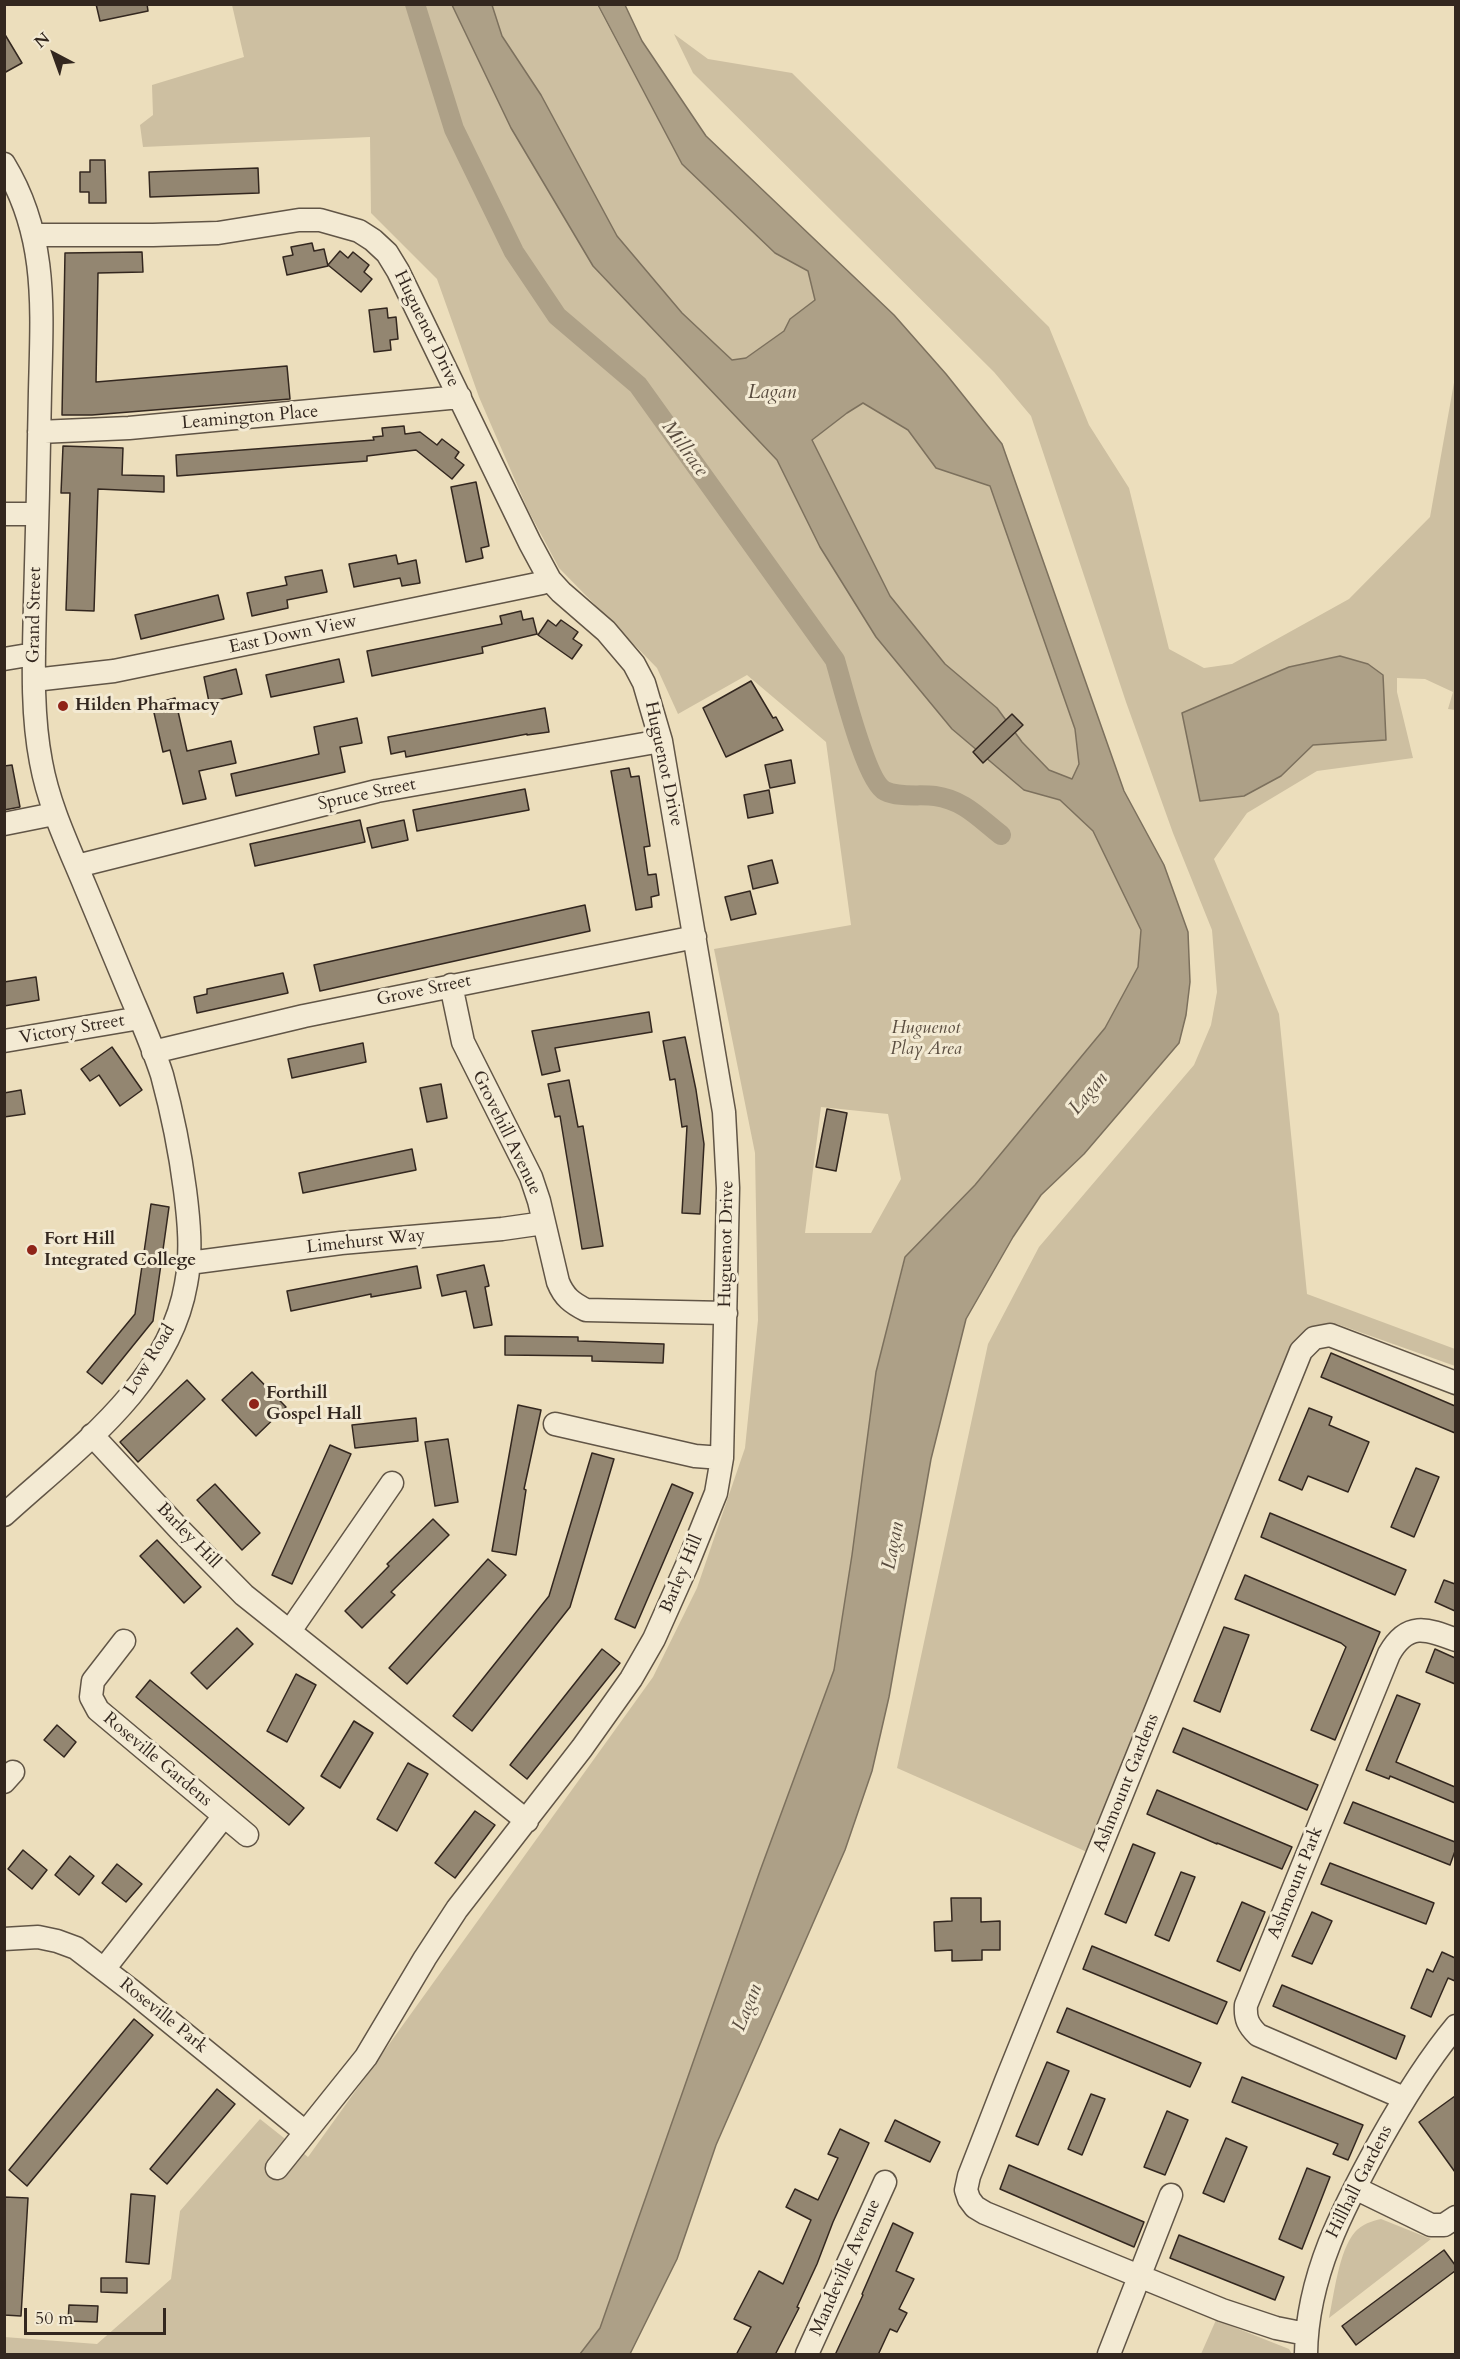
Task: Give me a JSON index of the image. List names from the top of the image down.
{
  "streets": {
    "street": [
      "Huguenot Drive",
      "Leamington Place",
      "Grand Street",
      "East Down View",
      "Spruce Street",
      "Grove Street",
      "Victory Street",
      "Grovehill Avenue",
      "Limehurst Way",
      "Low Road",
      "Barley Hill",
      "Roseville Gardens",
      "Ashmount Gardens",
      "Ashmount Park",
      "Roseville Park",
      "Hillhall Gardens",
      "Mandeville Avenue"
    ]
  },
  "crossings": [
    ["Huguenot Drive", "Leamington Place"],
    ["Huguenot Drive", "Grand Street"],
    ["Huguenot Drive", "East Down View"],
    ["Huguenot Drive", "Spruce Street"],
    ["Huguenot Drive", "Grove Street"],
    ["Huguenot Drive", "Grovehill Avenue"],
    ["Huguenot Drive", "Barley Hill"],
    ["Leamington Place", "Grand Street"],
    ["Grand Street", "East Down View"],
    ["Grand Street", "Spruce Street"],
    ["Grand Street", "Grove Street"],
    ["Grand Street", "Victory Street"],
    ["Grand Street", "Low Road"],
    ["Grove Street", "Grovehill Avenue"],
    ["Grove Street", "Low Road"],
    ["Grovehill Avenue", "Limehurst Way"],
    ["Limehurst Way", "Low Road"],
    ["Low Road", "Barley Hill"],
    ["Barley Hill", "Roseville Park"],
    ["Roseville Gardens", "Roseville Park"],
    ["Ashmount Gardens", "Hillhall Gardens"],
    ["Ashmount Park", "Hillhall Gardens"]
  ],
  "water": ["Lagan", "Millrace"],
  "parks": ["Huguenot Play Area"],
  "places": ["Hilden Pharmacy", "Fort Hill Integrated College", "Forthill Gospel Hall"],
  "scale_bar": "50 m",
  "north": "top left"
}
